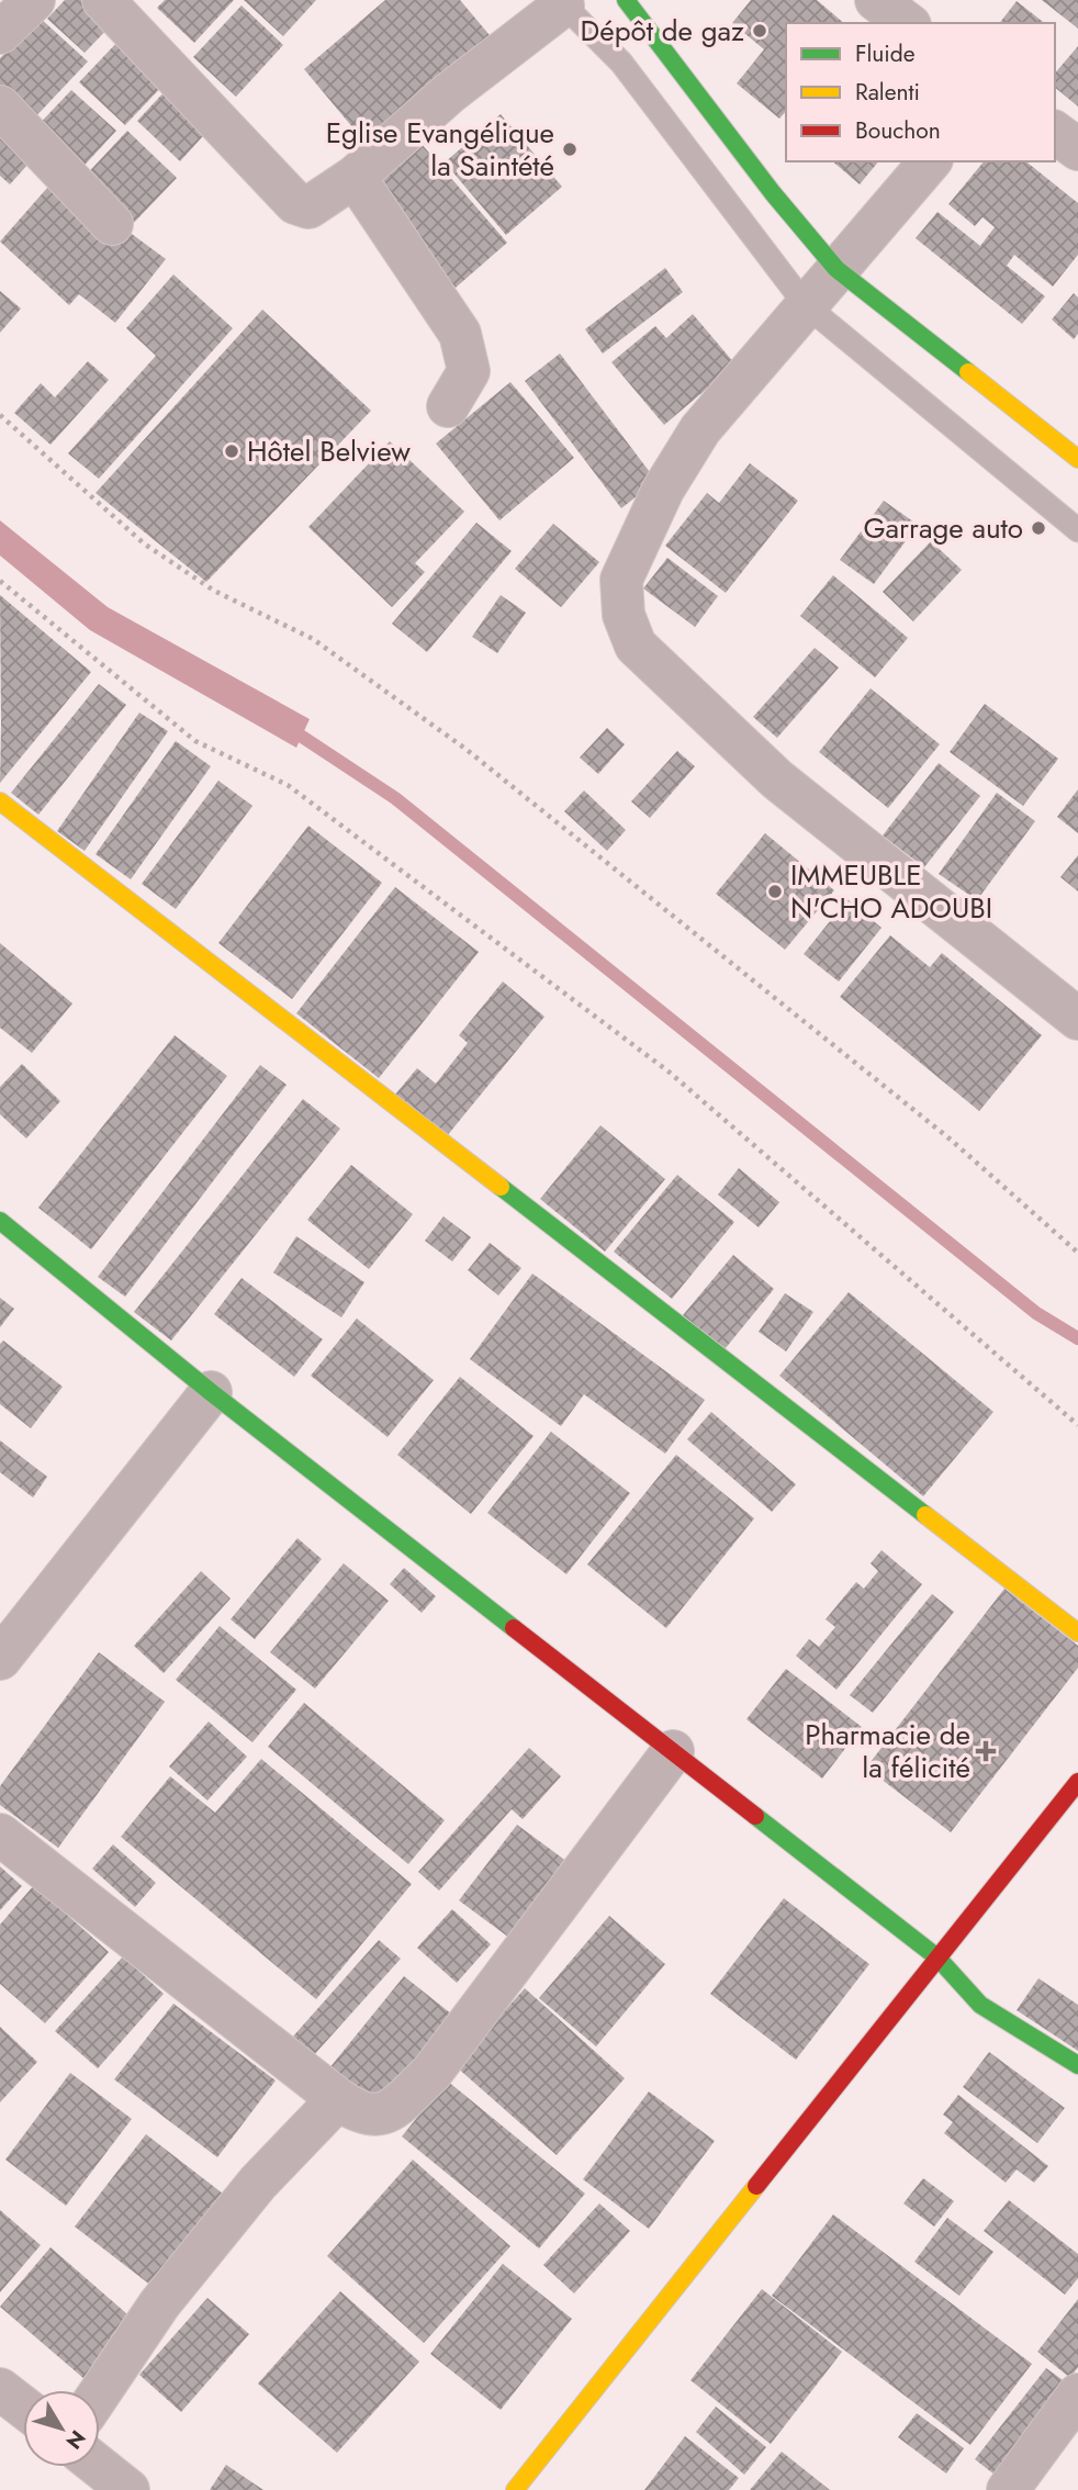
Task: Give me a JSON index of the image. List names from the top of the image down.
{
  "places": {
    "other": [
      "Dépôt de gaz",
      "Eglise Evangélique la Saintété",
      "Hôtel Belview",
      "Garrage auto",
      "IMMEUBLE N'CHO ADOUBI"
    ],
    "health": ["Pharmacie de la félicité"]
  },
  "legend": ["Fluide", "Ralenti", "Bouchon"],
  "north": "bottom right"
}
